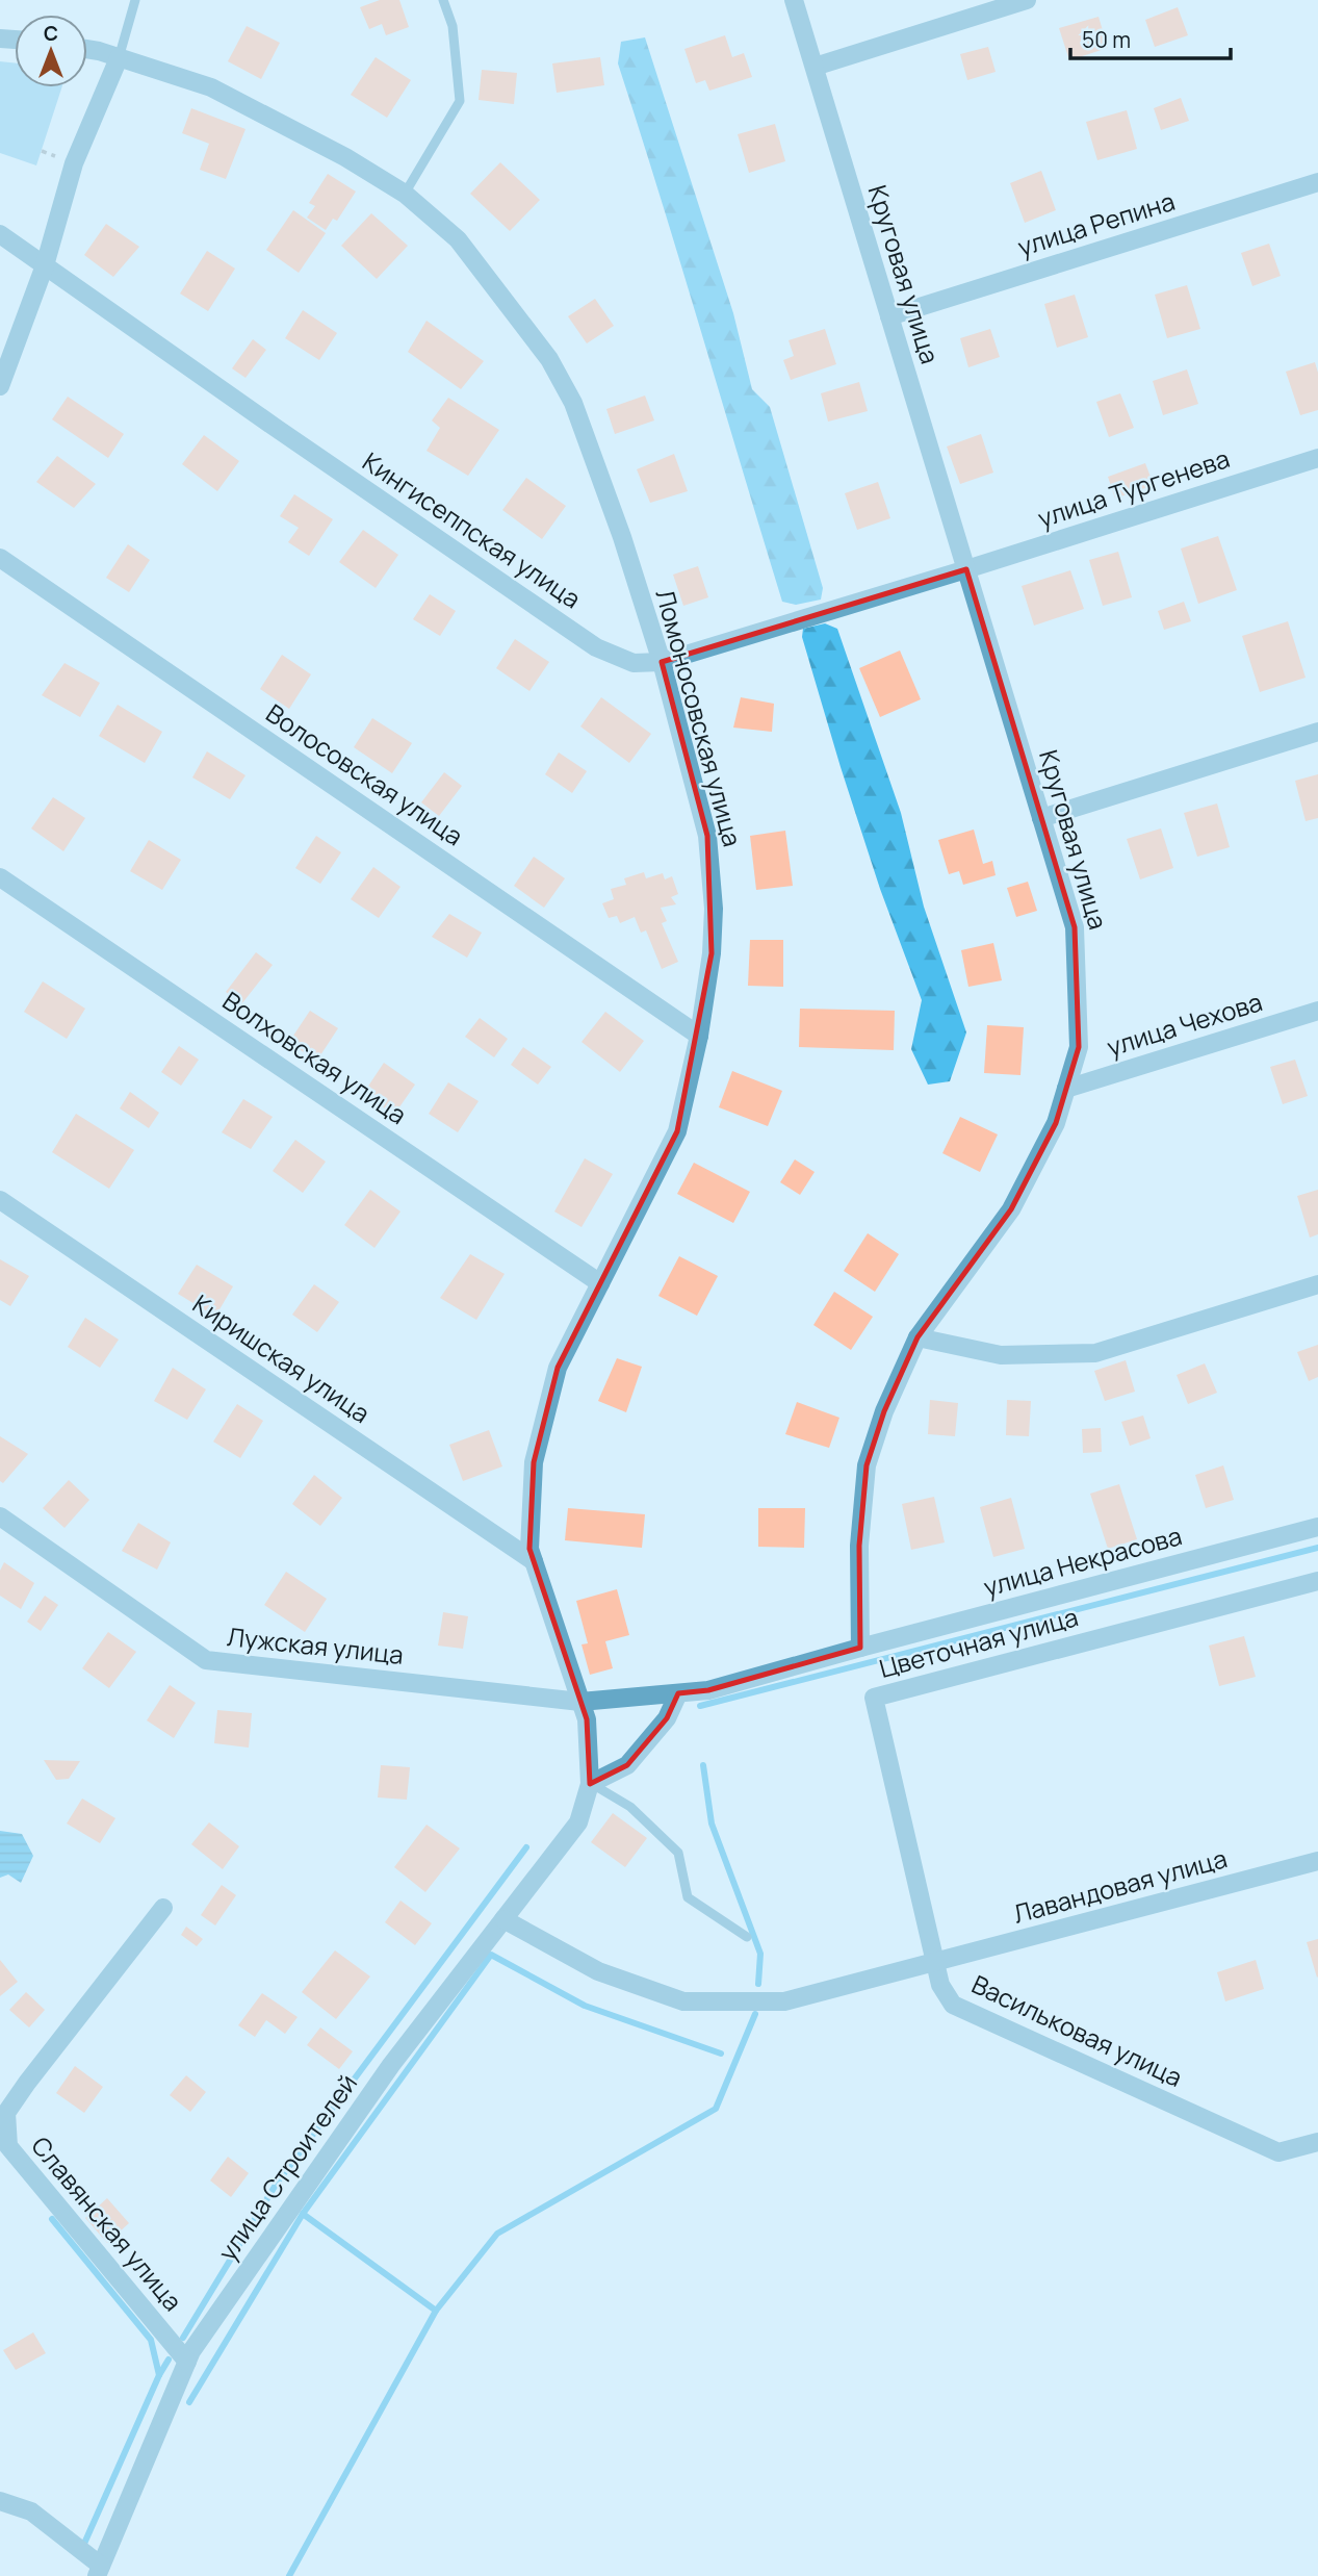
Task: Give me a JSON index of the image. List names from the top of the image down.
{
  "streets": {
    "street": [
      "улица Репина",
      "Круговая улица",
      "улица Тургенева",
      "Кингисеппская улица",
      "Ломоносовская улица",
      "Волосовская улица",
      "улица Чехова",
      "Волховская улица",
      "Киришская улица",
      "улица Некрасова",
      "Цветочная улица",
      "Лужская улица",
      "Лавандовая улица",
      "Васильковая улица",
      "улица Строителей",
      "Славянская улица"
    ]
  },
  "crossings": [
    ["улица Репина", "Круговая улица"],
    ["Круговая улица", "улица Тургенева"],
    ["Круговая улица", "Кингисеппская улица"],
    ["Круговая улица", "улица Чехова"],
    ["Круговая улица", "улица Некрасова"],
    ["улица Тургенева", "Кингисеппская улица"],
    ["Кингисеппская улица", "Ломоносовская улица"],
    ["Ломоносовская улица", "Волосовская улица"],
    ["Ломоносовская улица", "Волховская улица"],
    ["Ломоносовская улица", "Киришская улица"],
    ["Ломоносовская улица", "Лужская улица"],
    ["Ломоносовская улица", "улица Строителей"],
    ["Цветочная улица", "Лавандовая улица"],
    ["Цветочная улица", "Васильковая улица"],
    ["Лавандовая улица", "Васильковая улица"],
    ["улица Строителей", "Славянская улица"]
  ],
  "scale_bar": "50 m",
  "north": "top"
}
